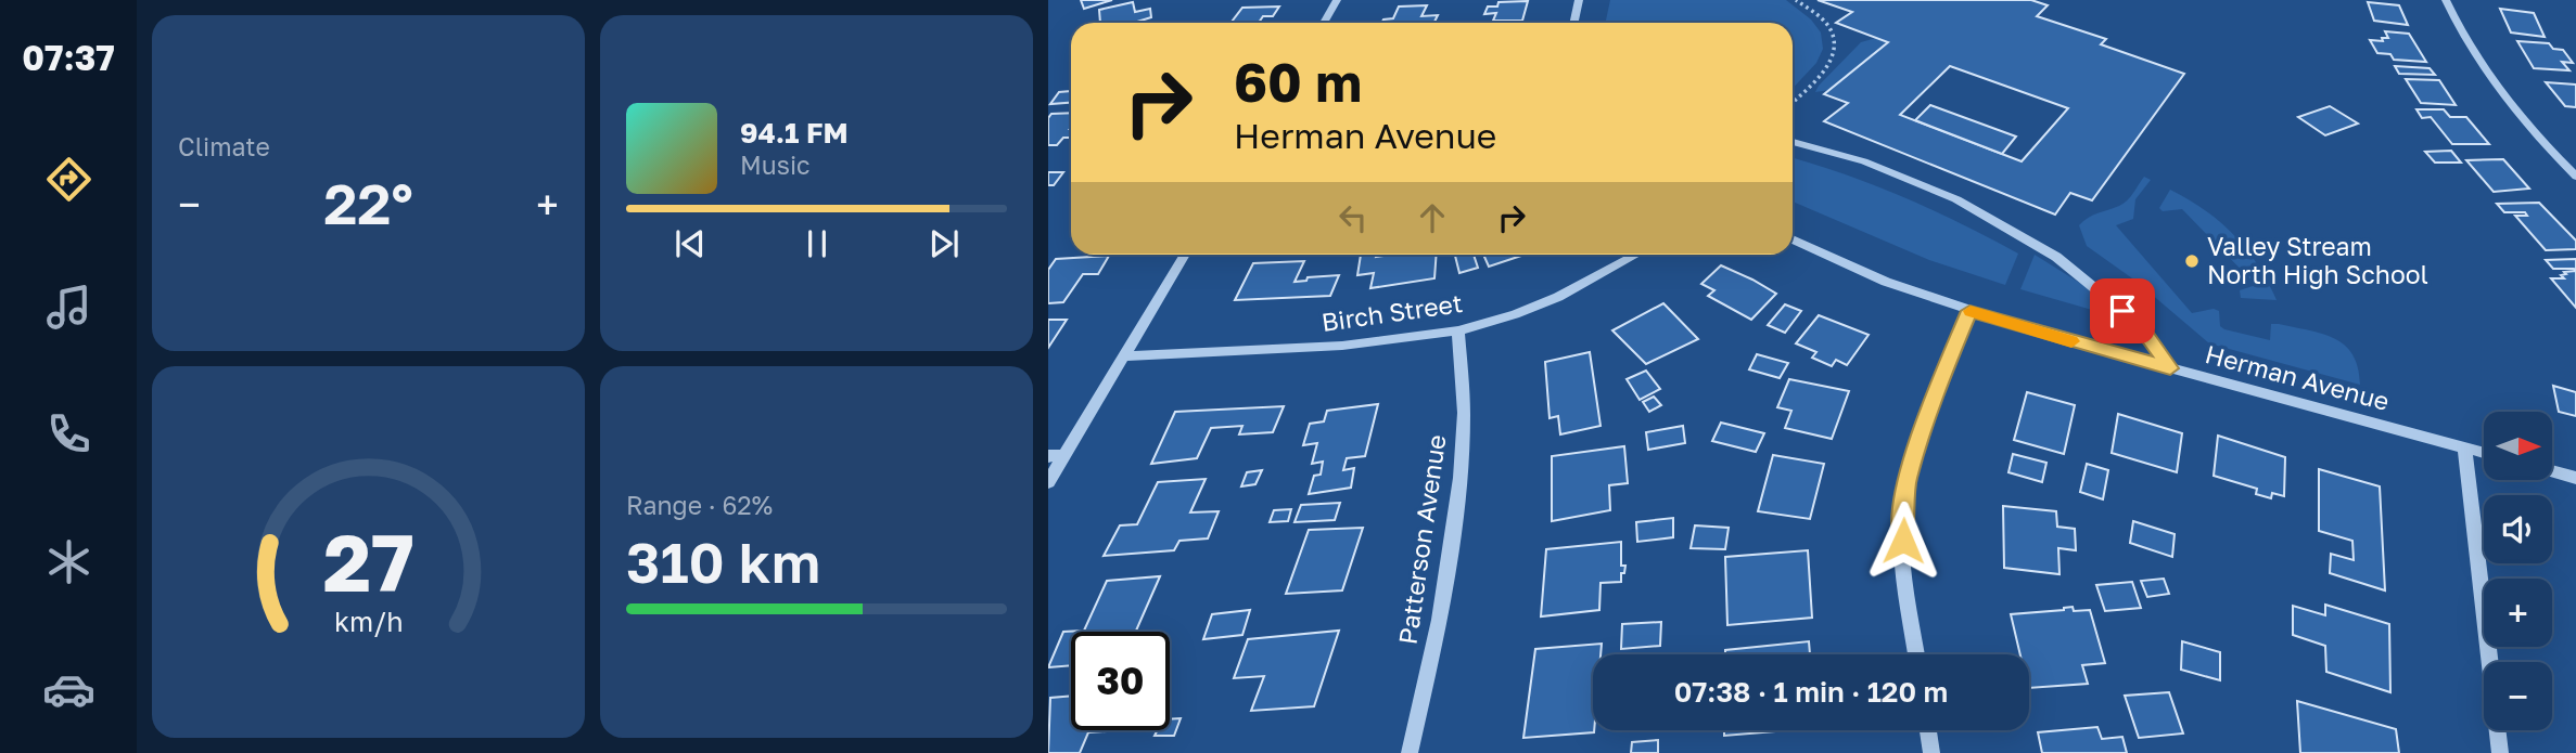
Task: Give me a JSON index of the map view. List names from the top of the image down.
{
  "streets": {
    "street": ["Birch Street", "Herman Avenue", "Patterson Avenue"]
  },
  "crossings": [
    ["Birch Street", "Patterson Avenue"]
  ],
  "places": ["Valley Stream North High School"],
  "north": "right",
  "page": {
    "tabs": "07:37",
    "tile": [
      "Climate",
      ["Range · 62%", "310 km"]
    ],
    "turn": ["60 m", "Herman Avenue"],
    "song": ["94.1 FM", "Music"],
    "heat": ["−", "22°", "+"],
    "map_buttons": ["+", "−"],
    "limit": "30",
    "trip": "07:38 · 1 min · 120 m",
    "gauge": ["27", "km/h"]
  }
}
